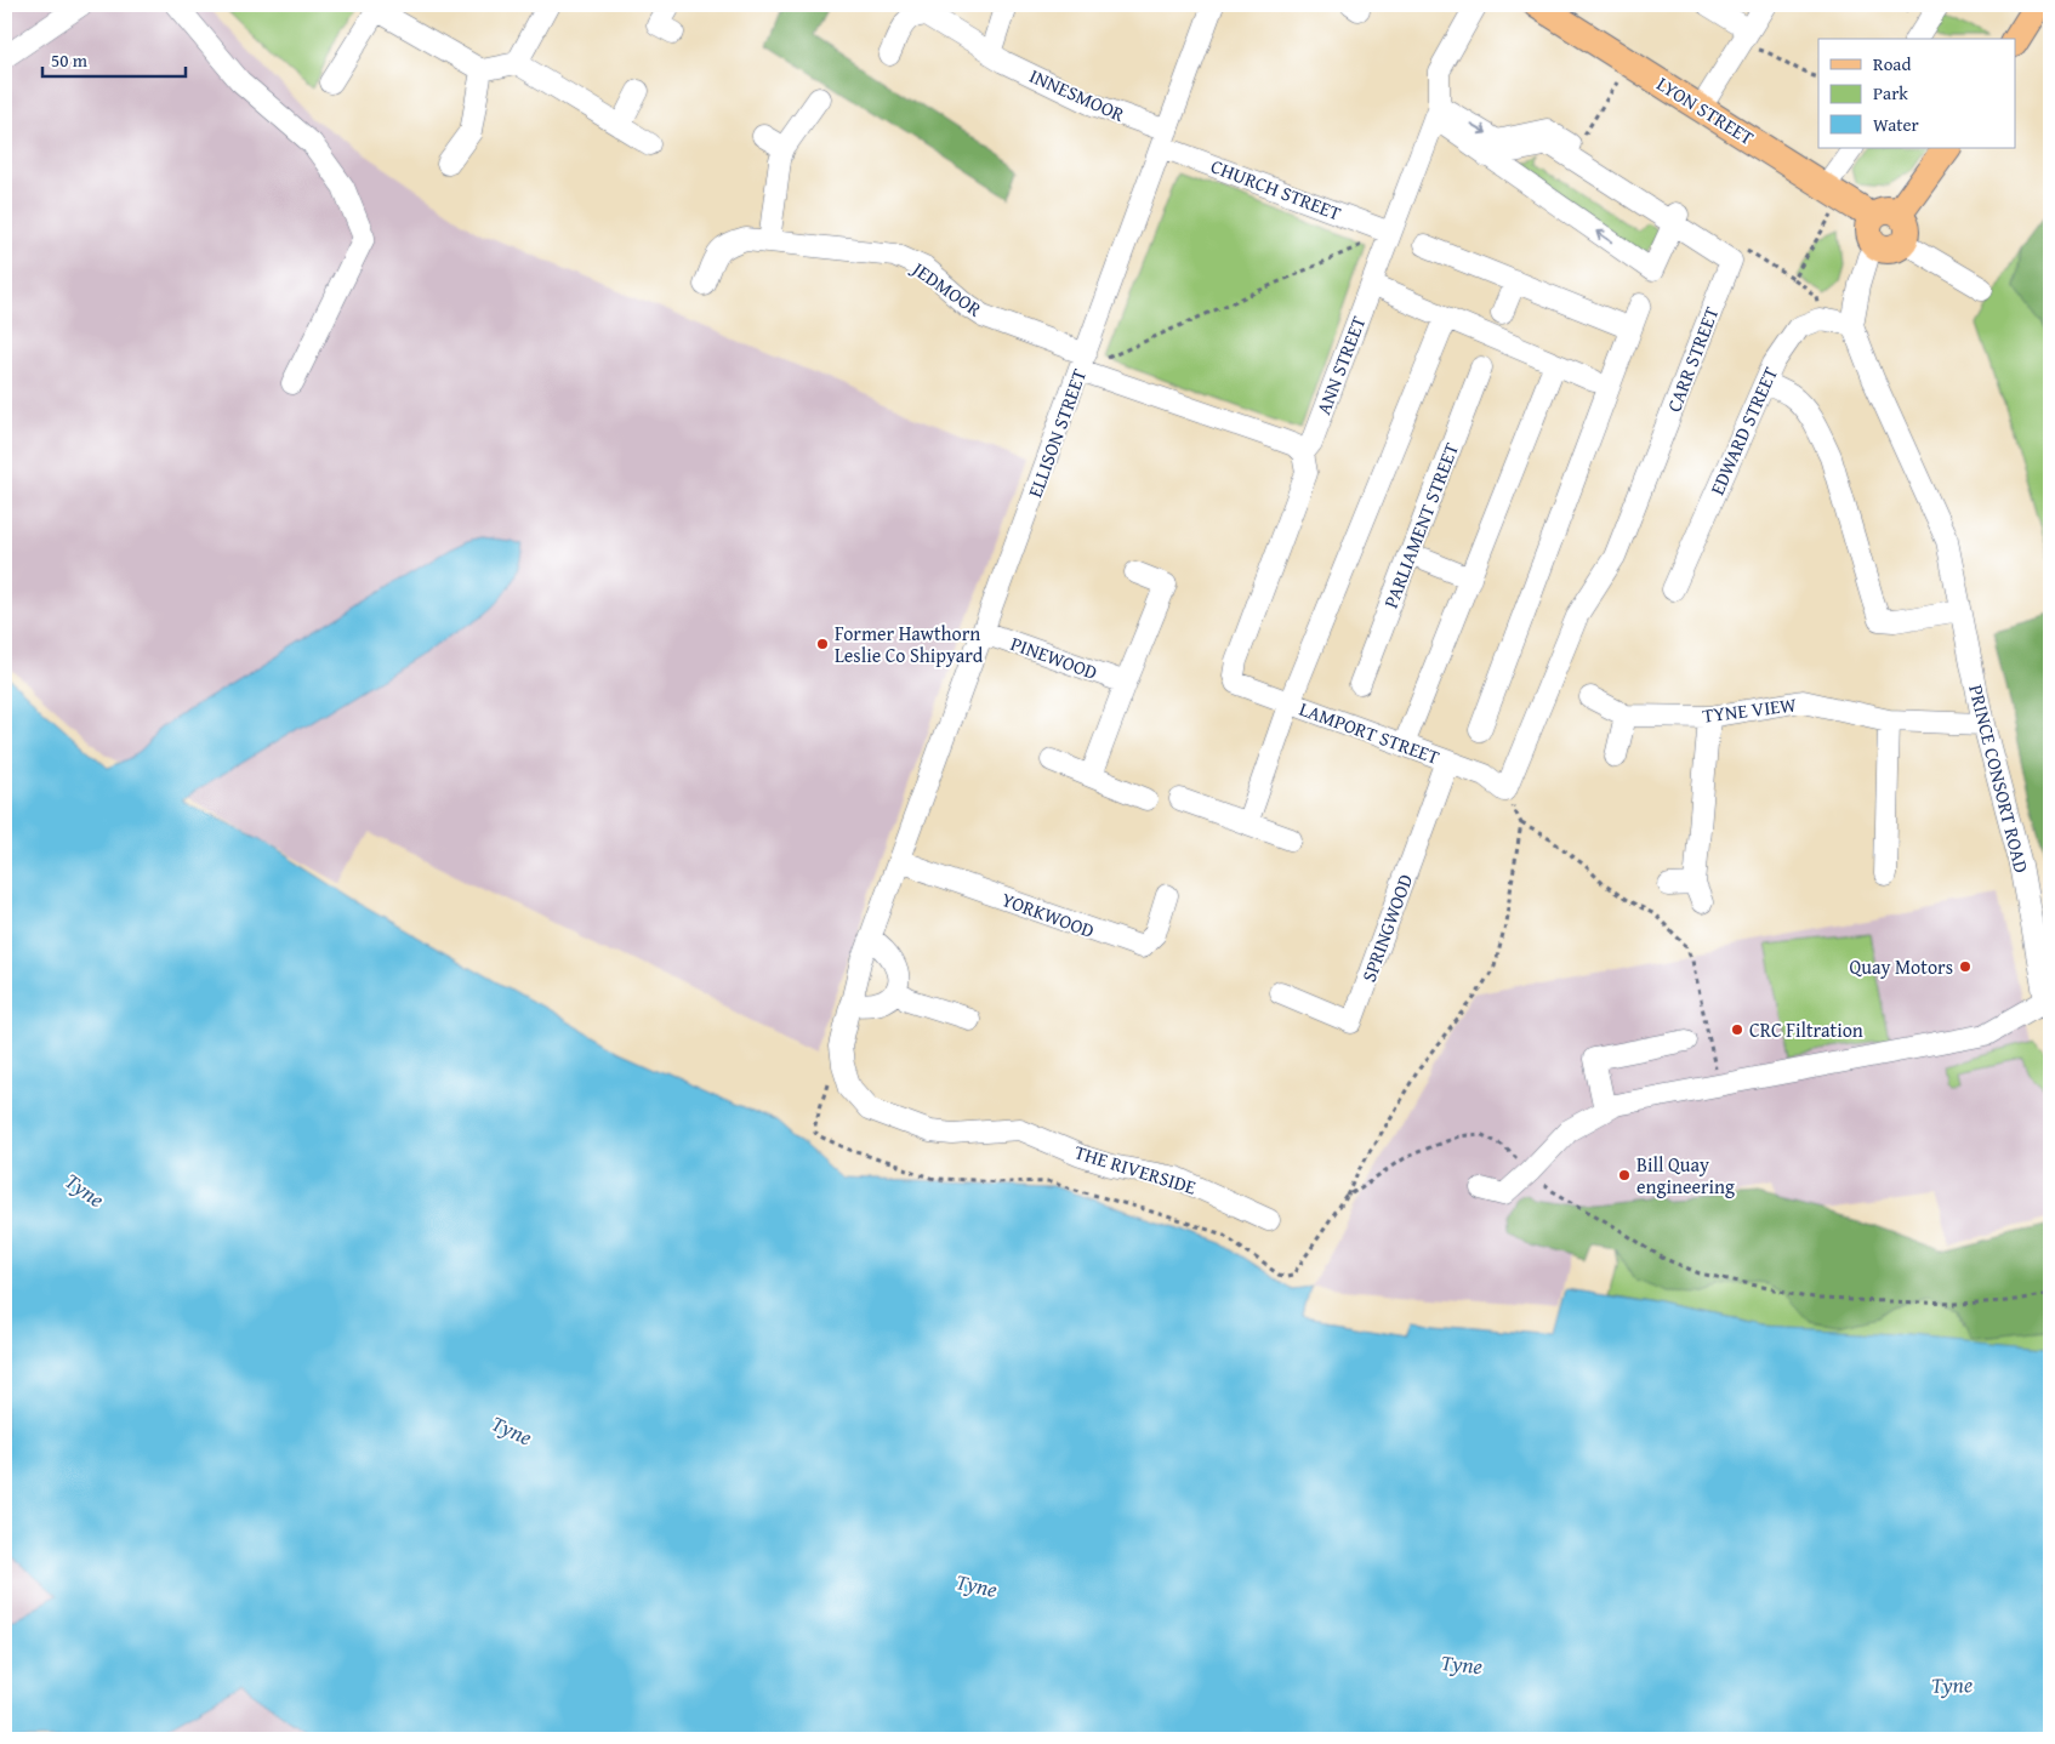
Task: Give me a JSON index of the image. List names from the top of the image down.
{
  "streets": {
    "main road": ["LYON STREET"],
    "street": [
      "INNESMOOR",
      "CHURCH STREET",
      "JEDMOOR",
      "CARR STREET",
      "ANN STREET",
      "EDWARD STREET",
      "ELLISON STREET",
      "PARLIAMENT STREET",
      "PINEWOOD",
      "TYNE VIEW",
      "LAMPORT STREET",
      "PRINCE CONSORT ROAD",
      "YORKWOOD",
      "SPRINGWOOD",
      "THE RIVERSIDE"
    ]
  },
  "crossings": [
    ["INNESMOOR", "CHURCH STREET"],
    ["INNESMOOR", "ELLISON STREET"],
    ["CHURCH STREET", "ANN STREET"],
    ["CHURCH STREET", "ELLISON STREET"],
    ["JEDMOOR", "ANN STREET"],
    ["JEDMOOR", "ELLISON STREET"],
    ["CARR STREET", "LAMPORT STREET"],
    ["ANN STREET", "LAMPORT STREET"],
    ["ELLISON STREET", "PINEWOOD"],
    ["ELLISON STREET", "YORKWOOD"],
    ["ELLISON STREET", "THE RIVERSIDE"],
    ["TYNE VIEW", "PRINCE CONSORT ROAD"],
    ["LAMPORT STREET", "SPRINGWOOD"],
    ["YORKWOOD", "THE RIVERSIDE"]
  ],
  "water": ["Tyne"],
  "places": [
    "Former Hawthorn Leslie Co Shipyard",
    "Quay Motors",
    "CRC Filtration",
    "Bill Quay engineering"
  ],
  "legend": ["Road", "Park", "Water"],
  "scale_bar": "50 m"
}
